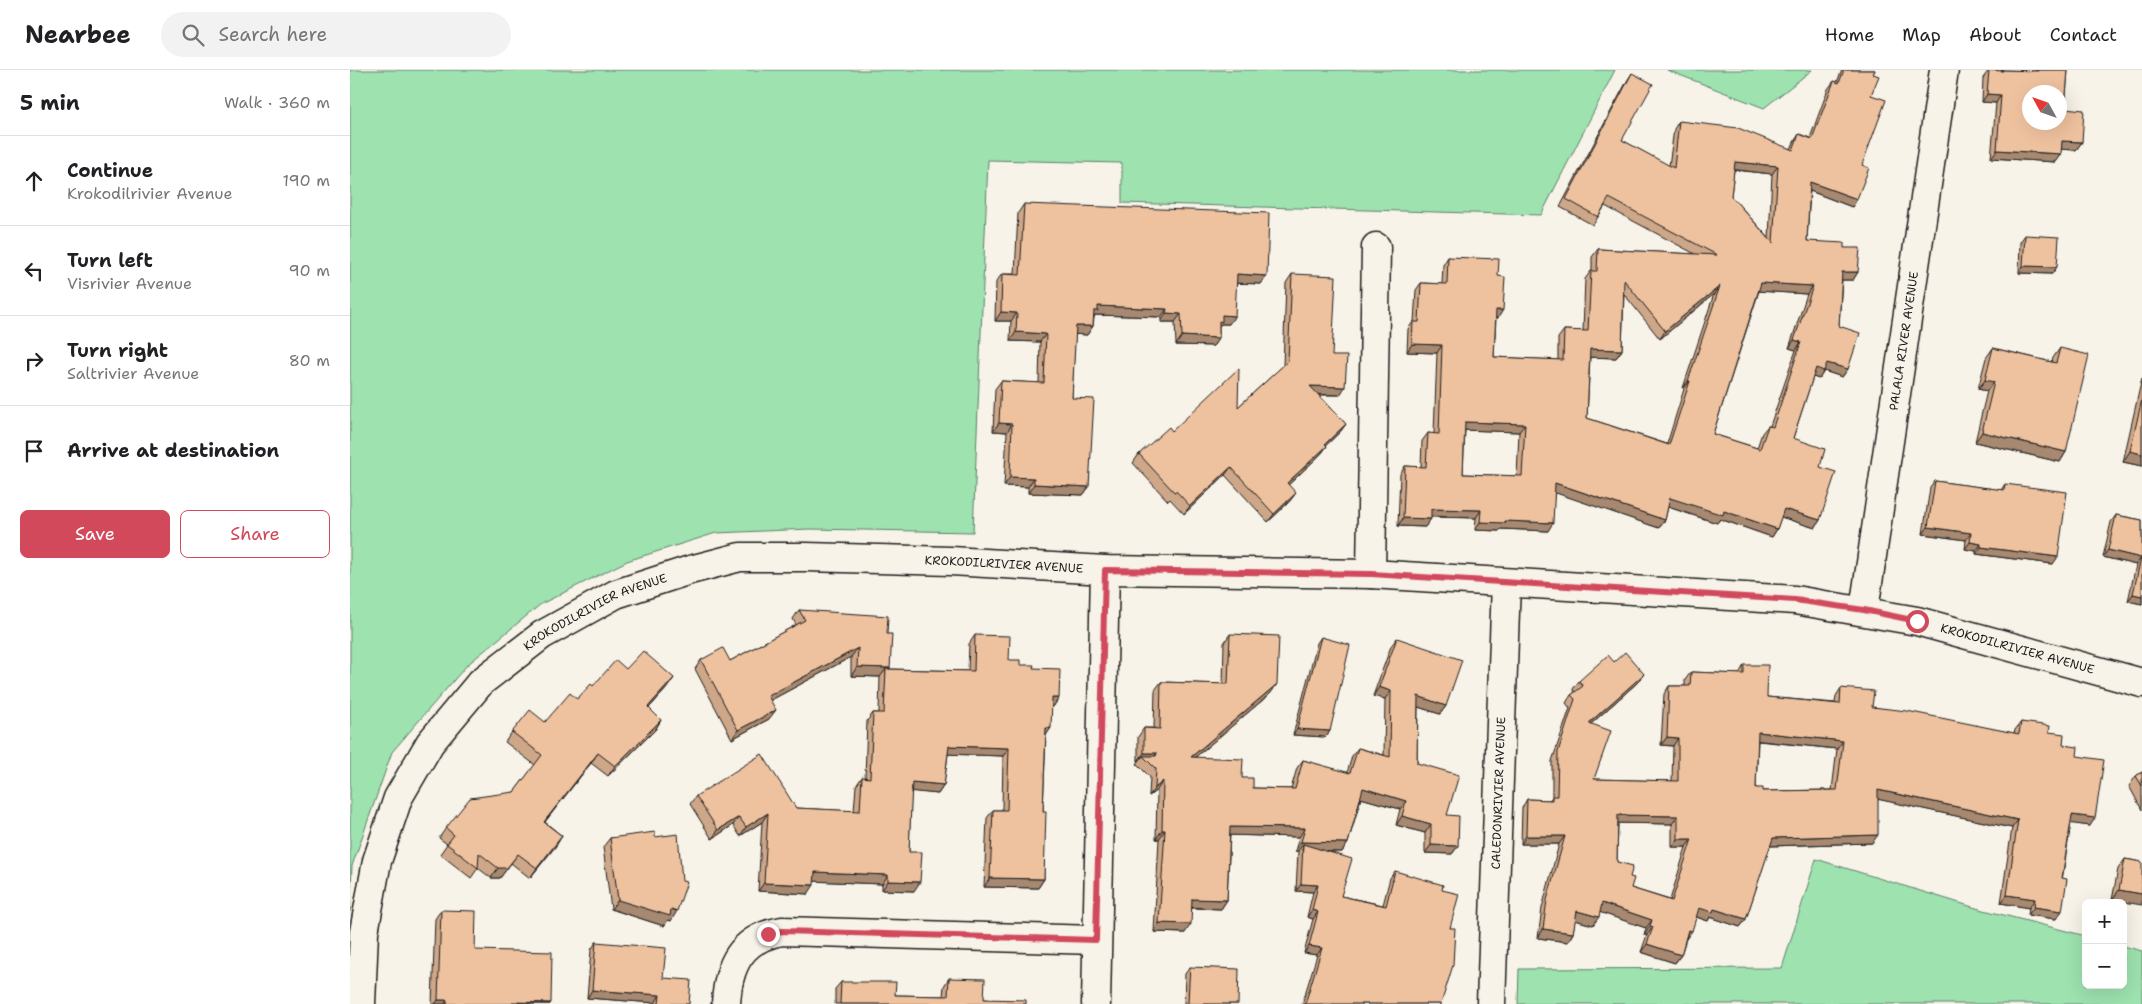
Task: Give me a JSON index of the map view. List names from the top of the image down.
{
  "streets": {
    "street": ["PALALA RIVER AVENUE", "KROKODILRIVIER AVENUE", "CALEDONRIVIER AVENUE"]
  },
  "crossings": [
    ["PALALA RIVER AVENUE", "KROKODILRIVIER AVENUE"],
    ["KROKODILRIVIER AVENUE", "CALEDONRIVIER AVENUE"]
  ],
  "north": "top left",
  "page": {
    "header": "Nearbee",
    "search": "Search here",
    "nav": [
      "Home",
      "Map",
      "About",
      "Contact"
    ],
    "heading": ["5 min", "Walk · 360 m"],
    "list": [
      ["Continue", "Krokodilrivier Avenue", "190 m"],
      ["Turn left", "Visrivier Avenue", "90 m"],
      ["Turn right", "Saltrivier Avenue", "80 m"],
      "Arrive at destination"
    ],
    "buttons": ["Save", "Share"],
    "map_buttons": ["+", "−"]
  }
}
